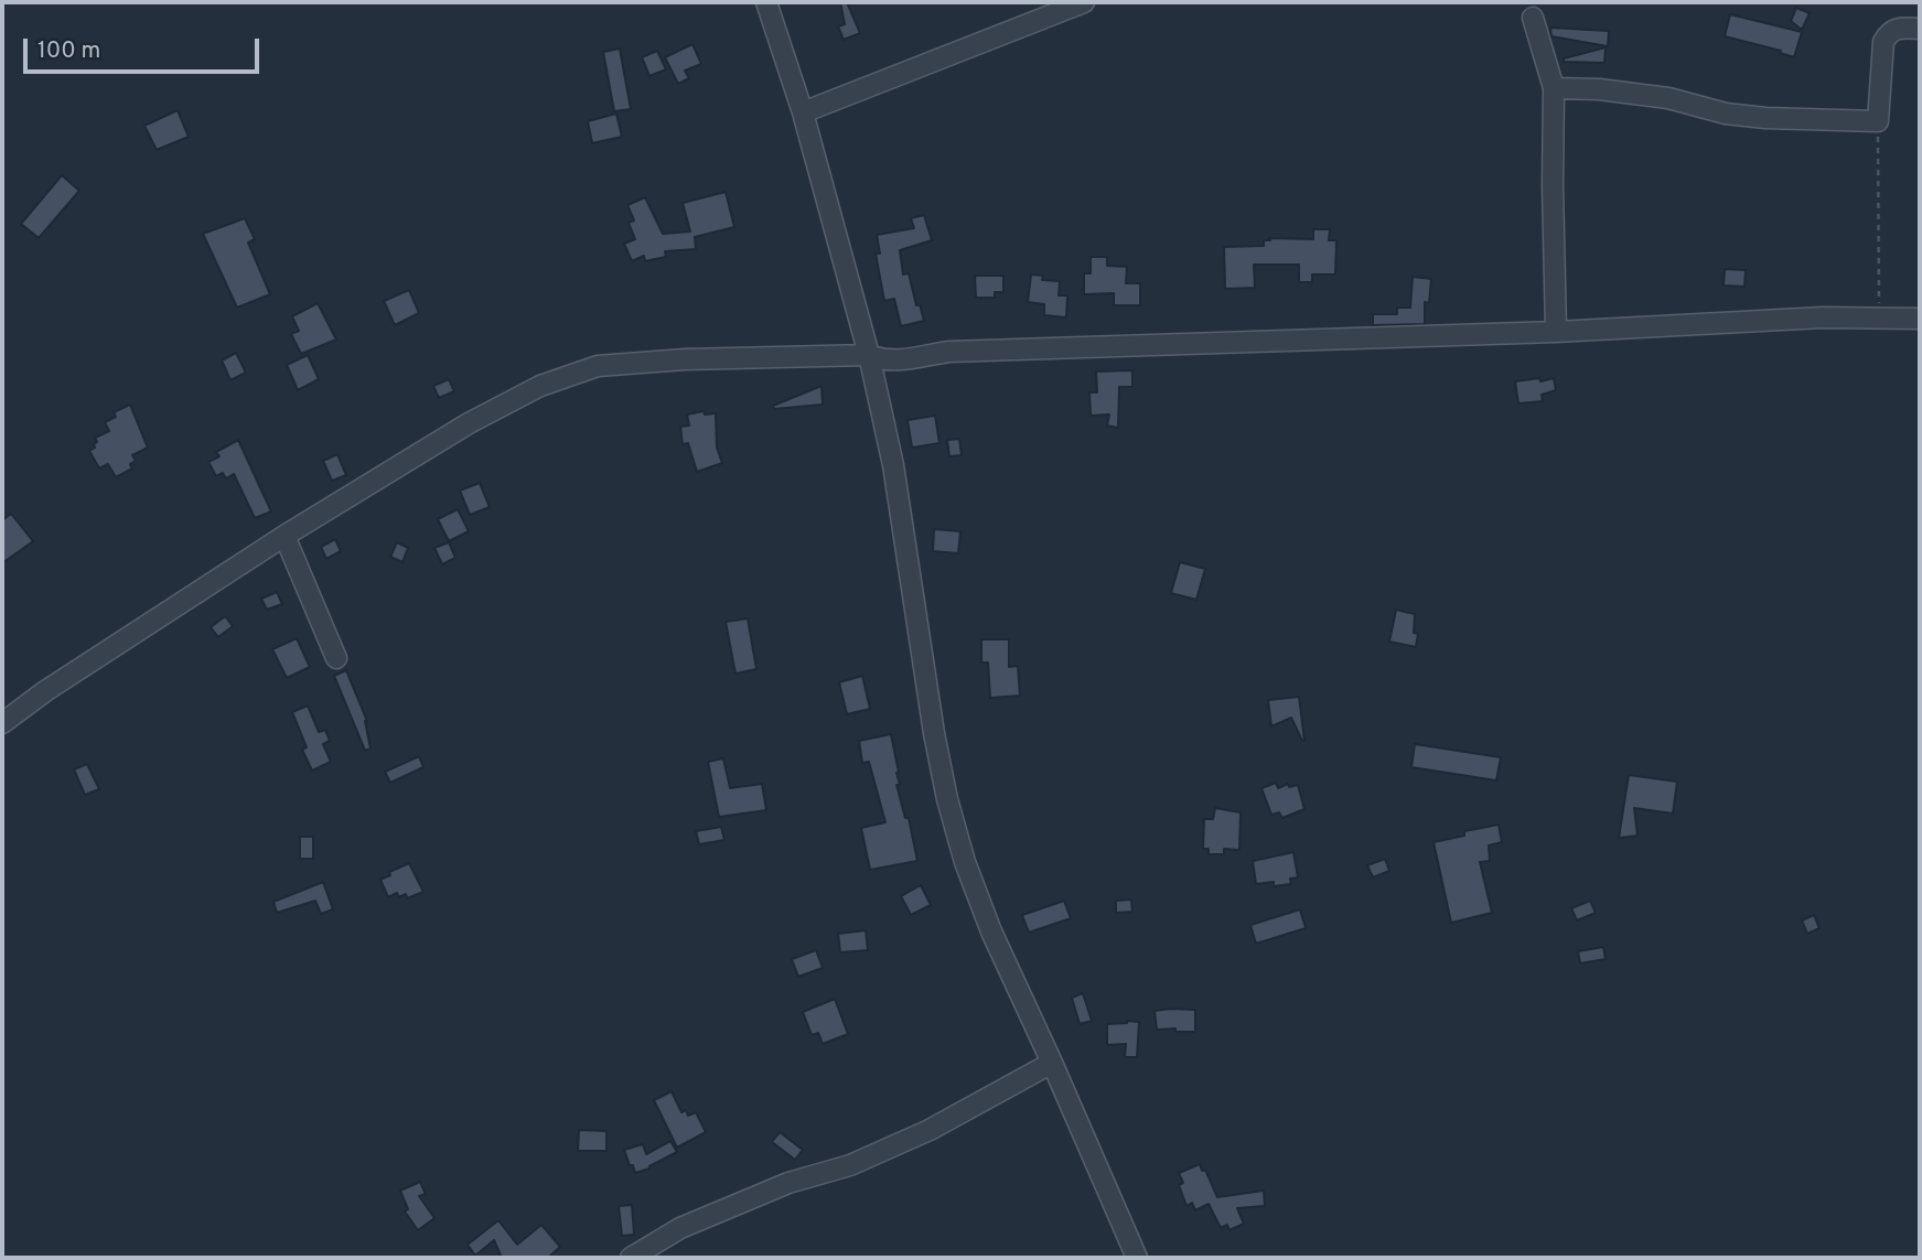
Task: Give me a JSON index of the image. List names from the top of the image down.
{
  "scale_bar": "100 m"
}
